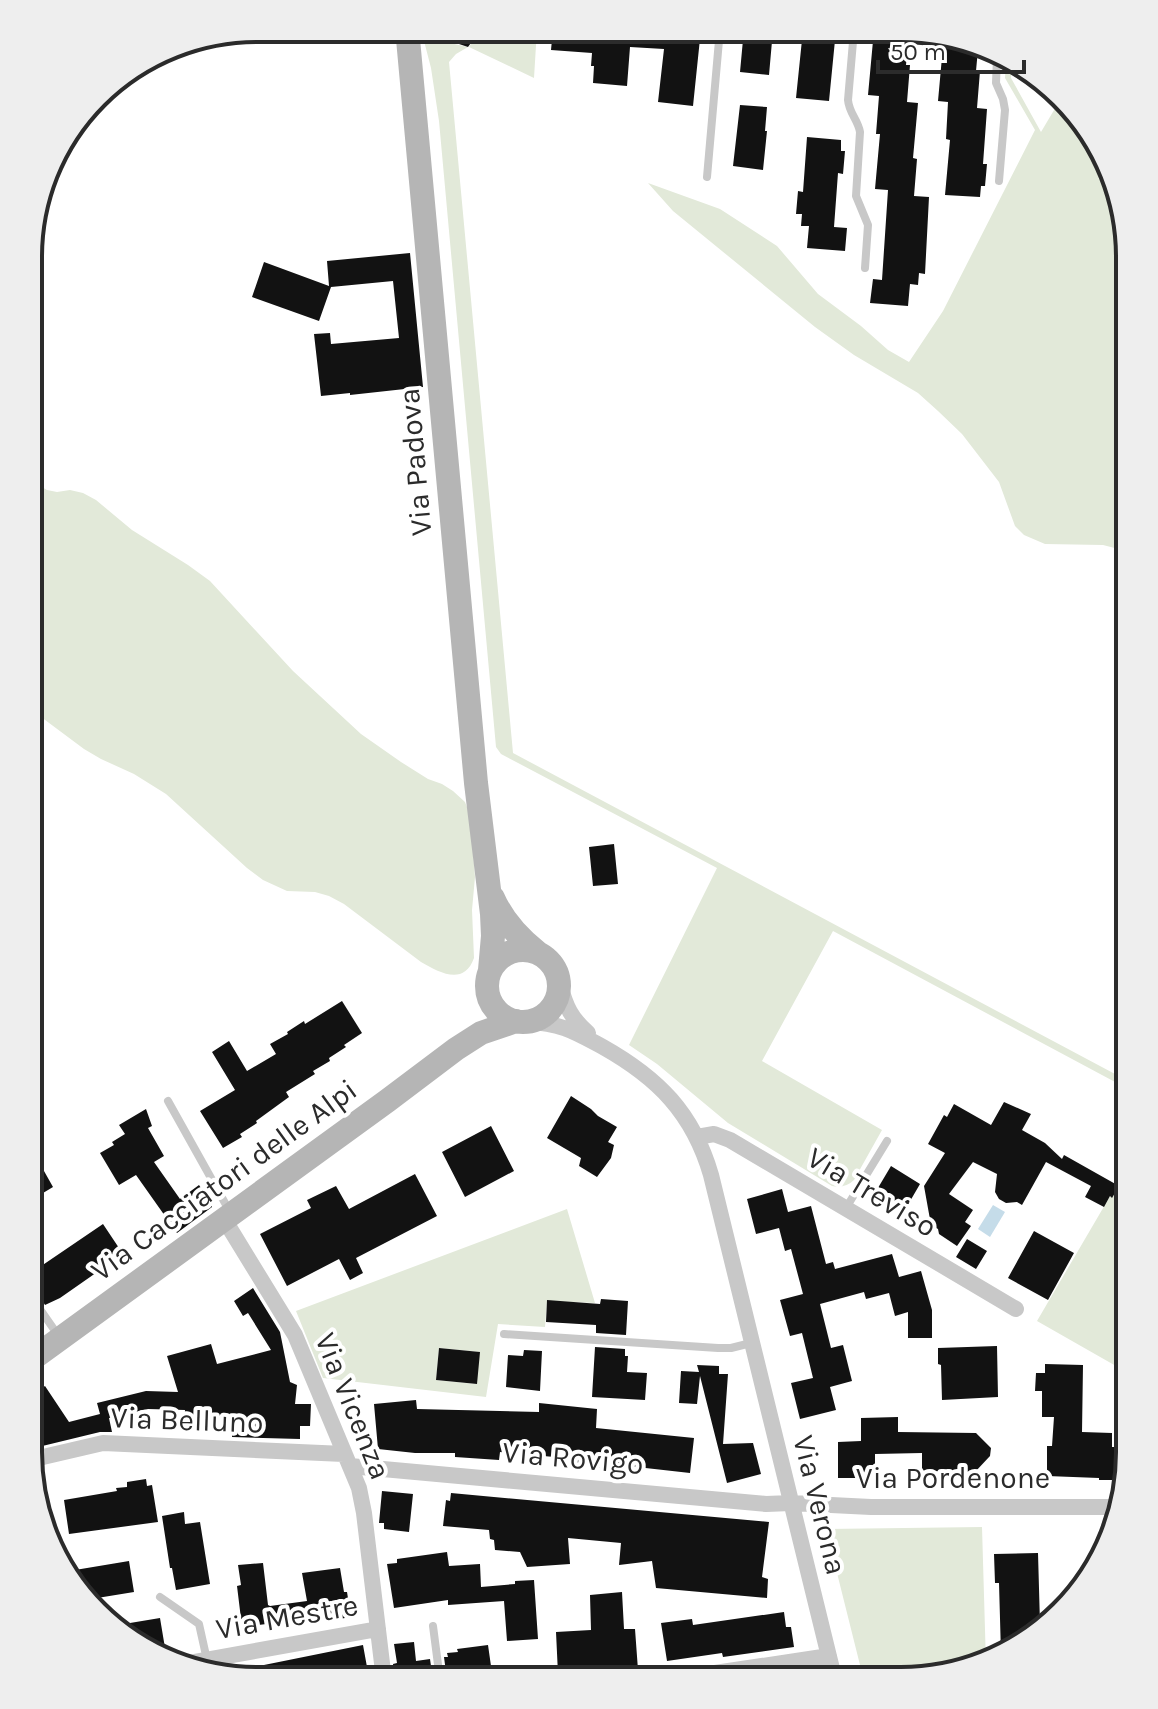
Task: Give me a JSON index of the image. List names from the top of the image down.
{
  "streets": {
    "street": [
      "Via Padova",
      "Via Cacciatori delle Alpi",
      "Via Treviso",
      "Via Vicenza",
      "Via Belluno",
      "Via Rovigo",
      "Via Pordenone",
      "Via Verona",
      "Via Mestre"
    ]
  },
  "crossings": [
    ["Via Padova", "Via Cacciatori delle Alpi"],
    ["Via Padova", "Via Verona"],
    ["Via Cacciatori delle Alpi", "Via Vicenza"],
    ["Via Cacciatori delle Alpi", "Via Verona"],
    ["Via Treviso", "Via Verona"],
    ["Via Vicenza", "Via Belluno"],
    ["Via Vicenza", "Via Rovigo"],
    ["Via Vicenza", "Via Mestre"],
    ["Via Belluno", "Via Rovigo"],
    ["Via Rovigo", "Via Pordenone"],
    ["Via Rovigo", "Via Verona"],
    ["Via Pordenone", "Via Verona"]
  ],
  "scale_bar": "50 m"
}
